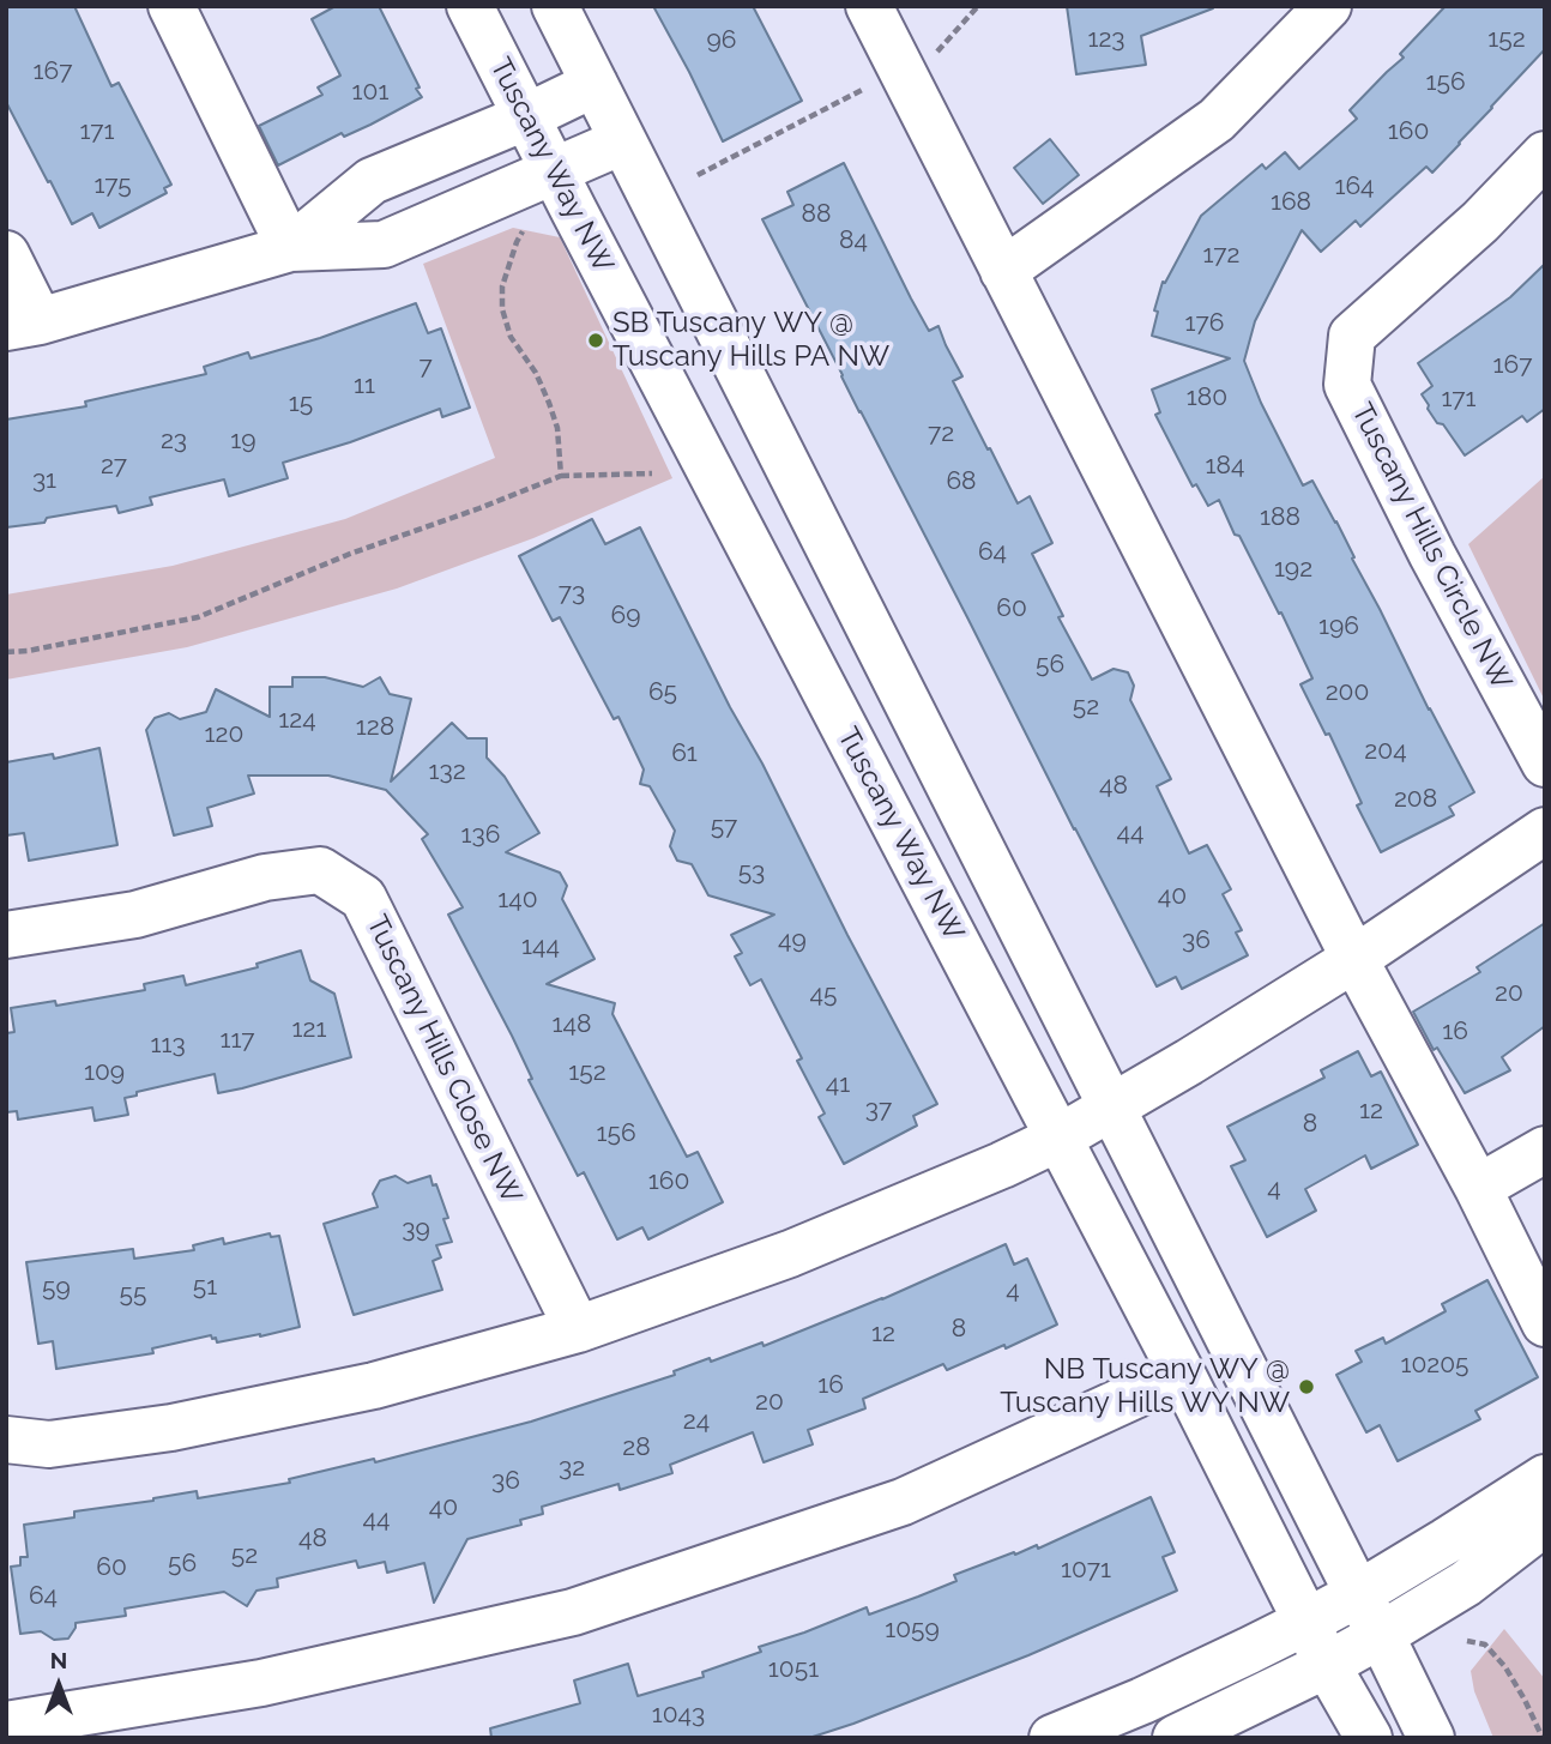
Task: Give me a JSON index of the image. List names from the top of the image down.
{
  "streets": {
    "street": ["Tuscany Way NW", "Tuscany Hills Circle NW", "Tuscany Hills Close NW"]
  },
  "places": ["SB Tuscany WY @ Tuscany Hills PA NW", "NB Tuscany WY @ Tuscany Hills WY NW"],
  "house_numbers": [
    "123",
    "152",
    "96",
    "167",
    "156",
    "101",
    "171",
    "160",
    "175",
    "164",
    "168",
    "88",
    "84",
    "172",
    "176",
    "167",
    "7",
    "11",
    "180",
    "171",
    "15",
    "72",
    "23",
    "19",
    "27",
    "184",
    "31",
    "68",
    "188",
    "64",
    "192",
    "73",
    "60",
    "69",
    "196",
    "56",
    "65",
    "200",
    "52",
    "124",
    "128",
    "120",
    "204",
    "61",
    "132",
    "48",
    "208",
    "57",
    "44",
    "136",
    "53",
    "40",
    "140",
    "49",
    "36",
    "144",
    "20",
    "45",
    "148",
    "121",
    "16",
    "117",
    "113",
    "109",
    "152",
    "41",
    "37",
    "12",
    "8",
    "156",
    "160",
    "4",
    "39",
    "51",
    "59",
    "4",
    "55",
    "8",
    "12",
    "10205",
    "16",
    "20",
    "24",
    "28",
    "32",
    "36",
    "40",
    "44",
    "48",
    "52",
    "56",
    "60",
    "1071",
    "64",
    "1059",
    "1051",
    "1043"
  ],
  "north": "top"
}
